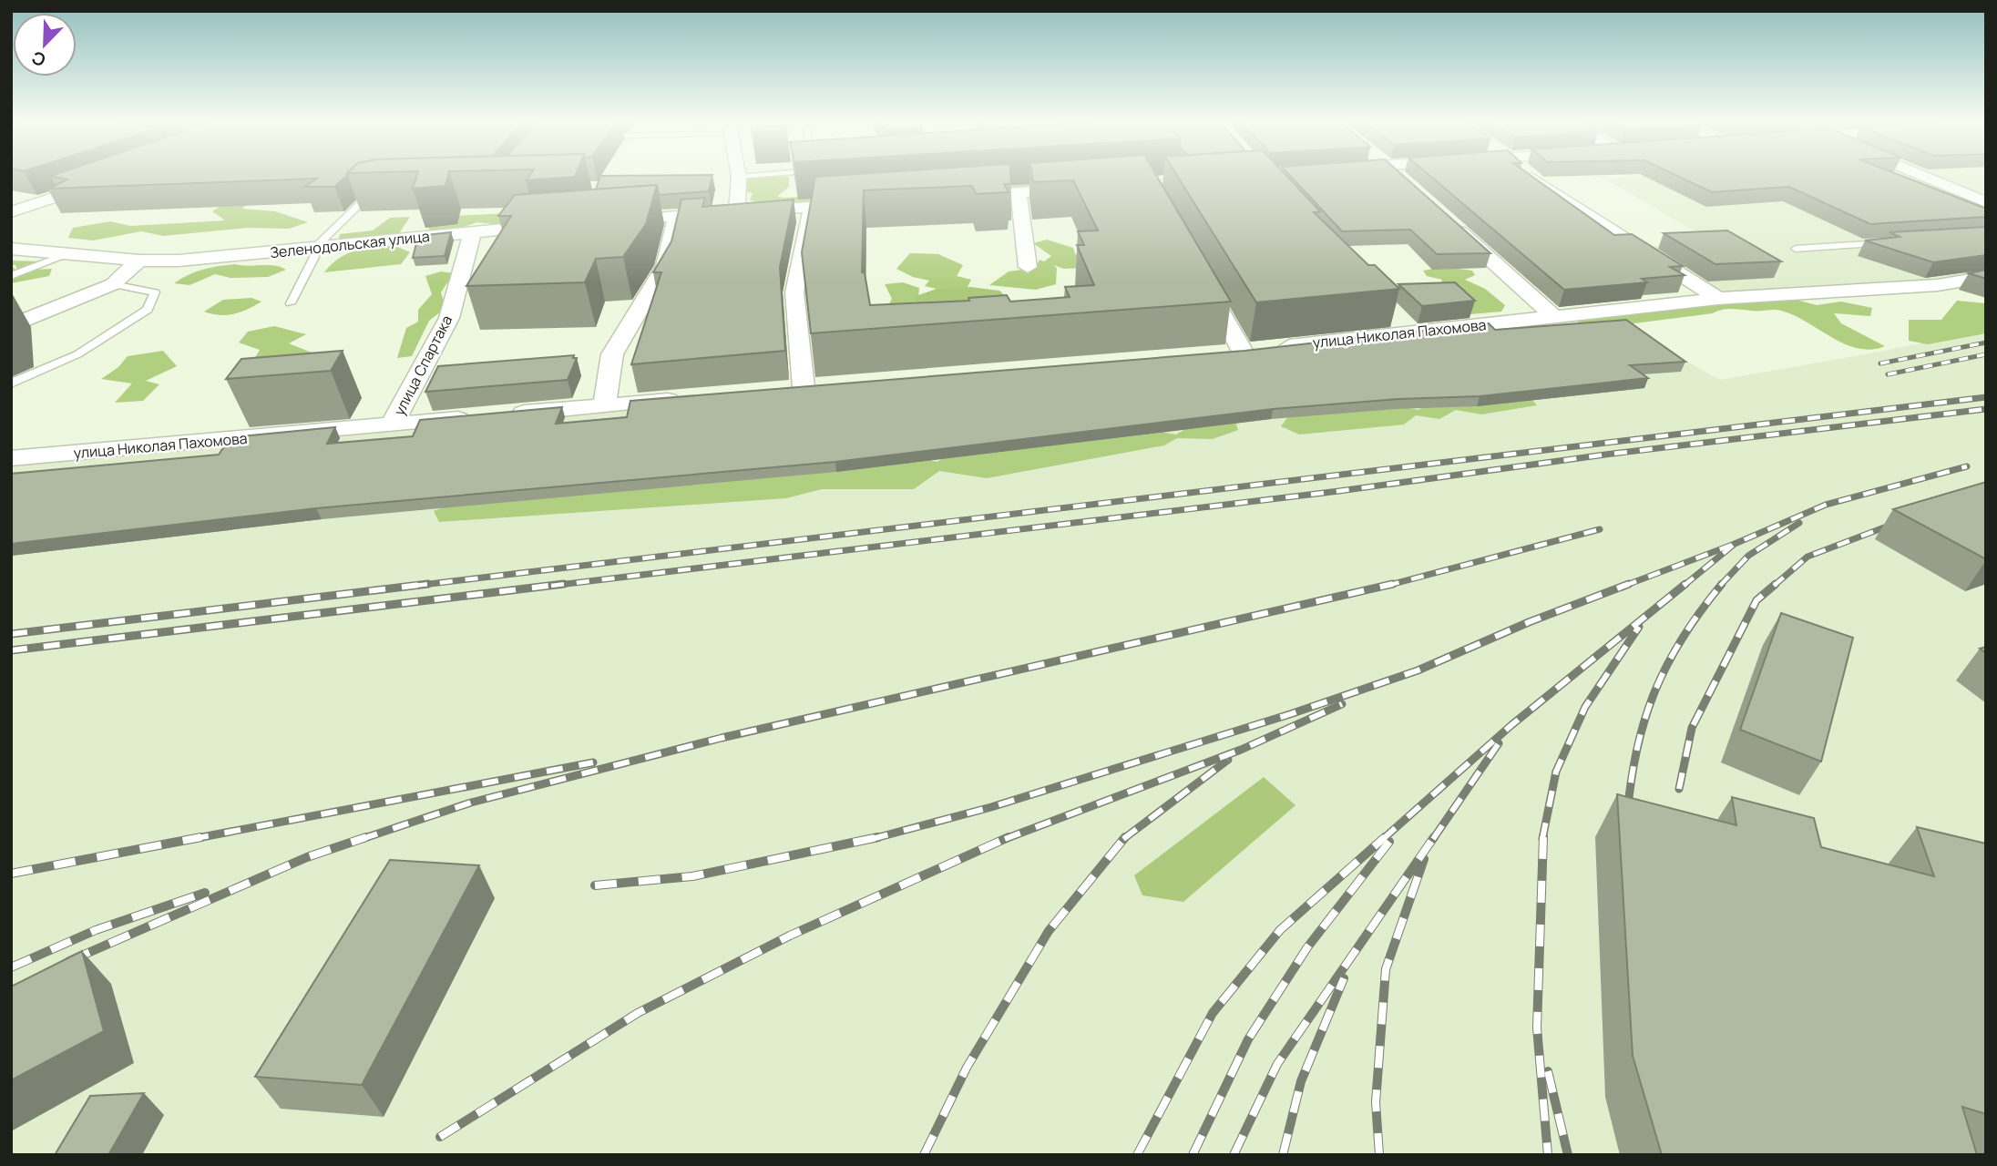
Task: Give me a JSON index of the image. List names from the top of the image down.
{
  "streets": {
    "street": ["Зеленодольская улица", "улица Николая Пахомова", "улица Спартака"]
  },
  "crossings": [
    ["Зеленодольская улица", "улица Спартака"],
    ["улица Николая Пахомова", "улица Спартака"]
  ],
  "north": "bottom left"
}
